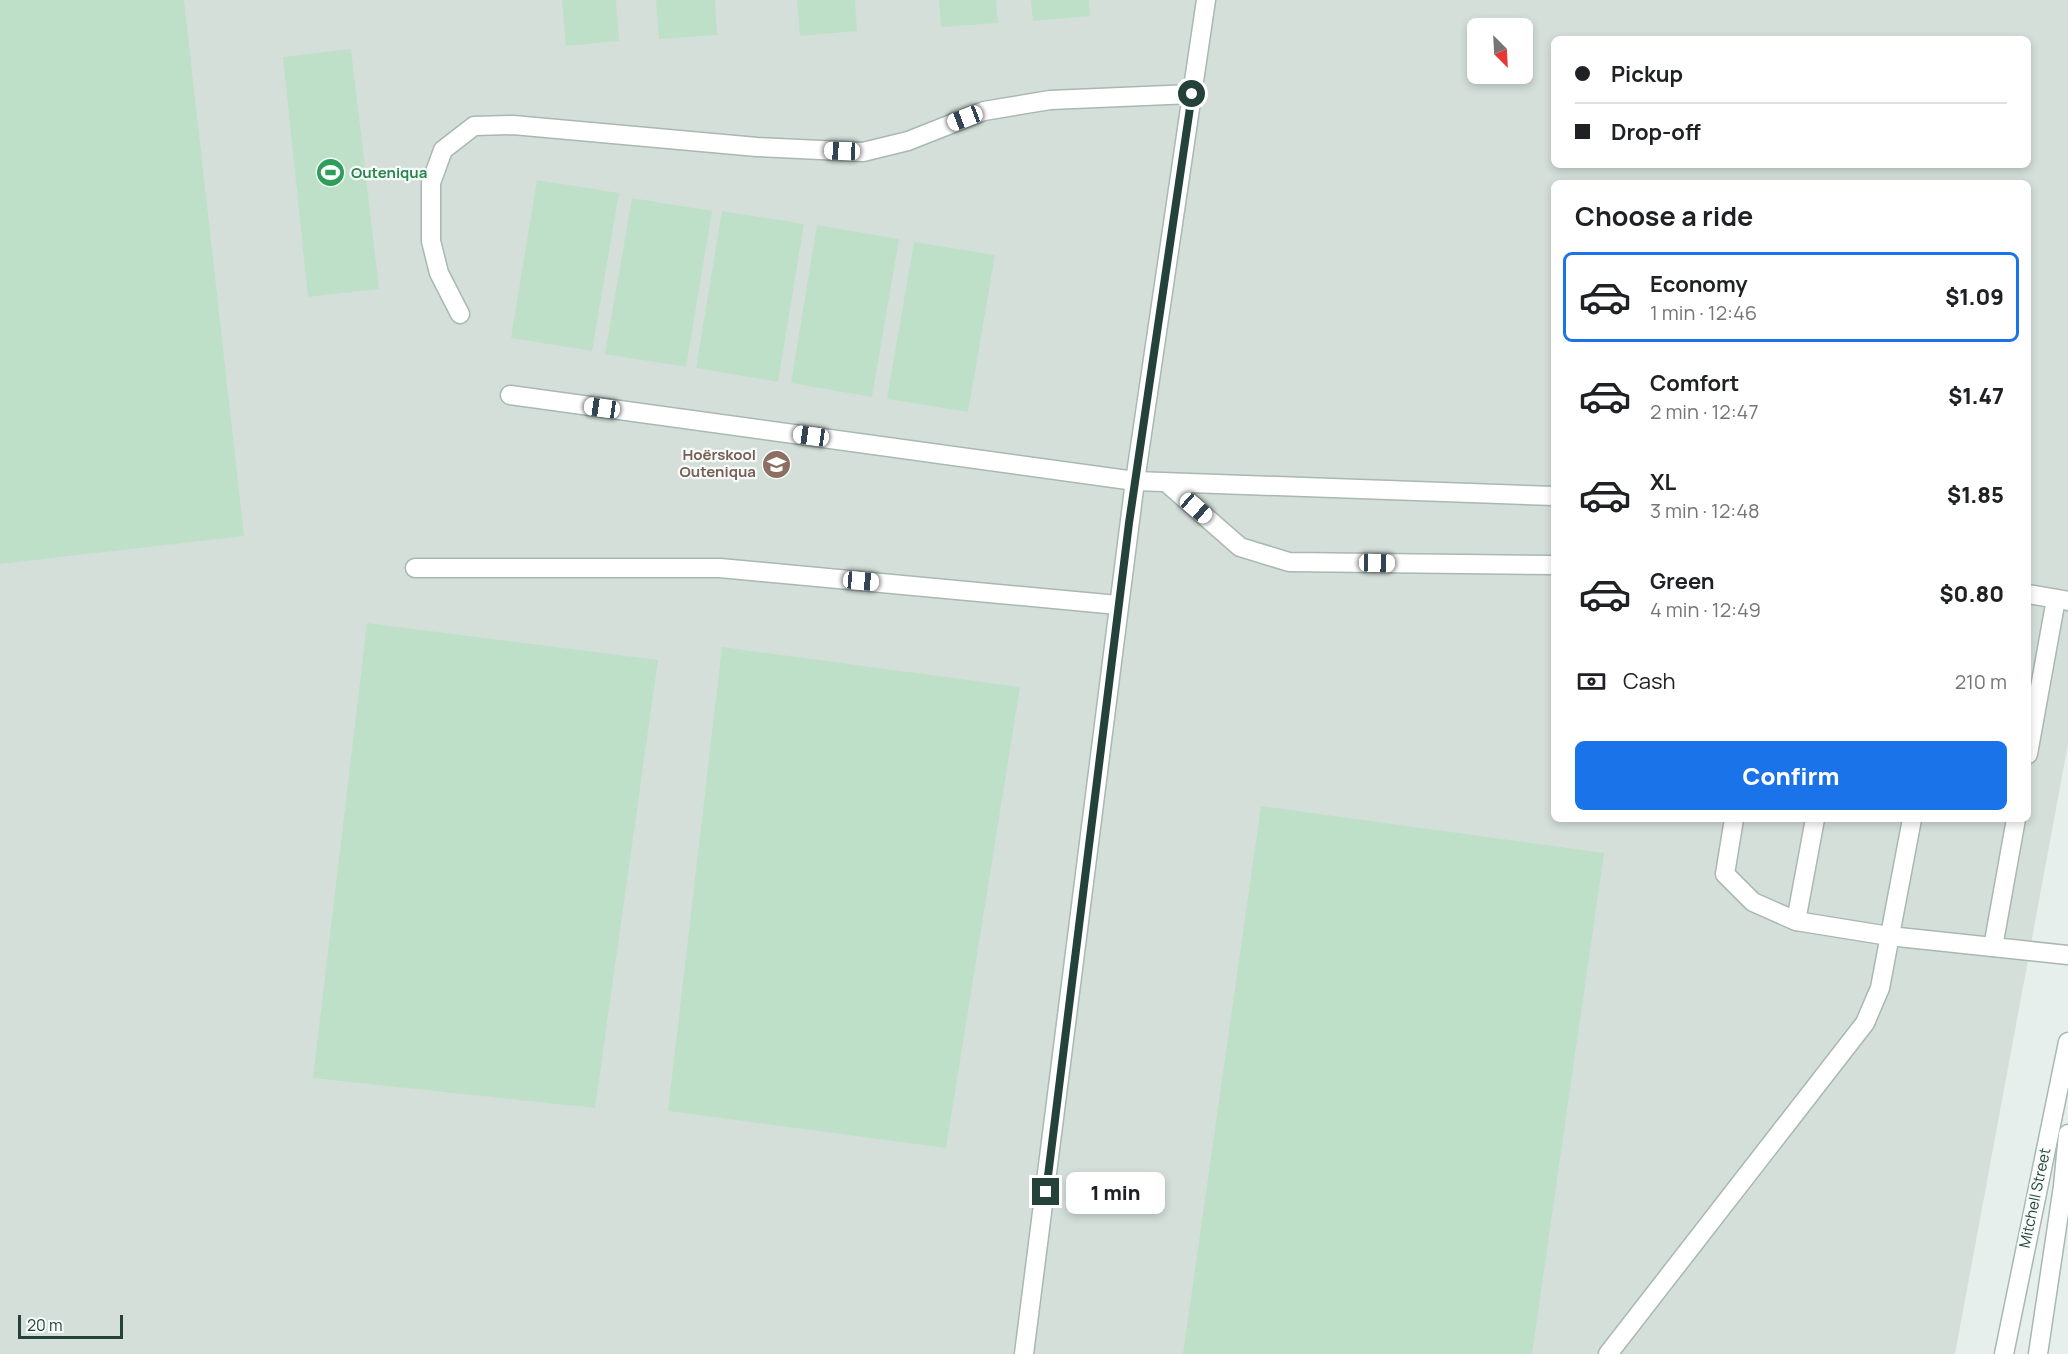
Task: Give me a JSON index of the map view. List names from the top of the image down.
{
  "streets": {
    "street": ["Mitchell Street"]
  },
  "places": {
    "sports": ["Outeniqua"],
    "school or university": ["Hoërskool Outeniqua"]
  },
  "scale_bar": "20 m",
  "north": "bottom right",
  "page": {
    "banner": ["Pickup", "Drop-off"],
    "heading": "Choose a ride",
    "list": [
      {
        "name": "Economy",
        "note": "1 min · 12:46",
        "value": "$1.09"
      },
      {
        "name": "Comfort",
        "note": "2 min · 12:47",
        "value": "$1.47"
      },
      {
        "name": "XL",
        "note": "3 min · 12:48",
        "value": "$1.85"
      },
      {
        "name": "Green",
        "note": "4 min · 12:49",
        "value": "$0.80"
      }
    ],
    "pay": ["Cash", "210 m"],
    "buttons": "Confirm",
    "bubble": "1 min",
    "scale": "20 m"
  }
}
